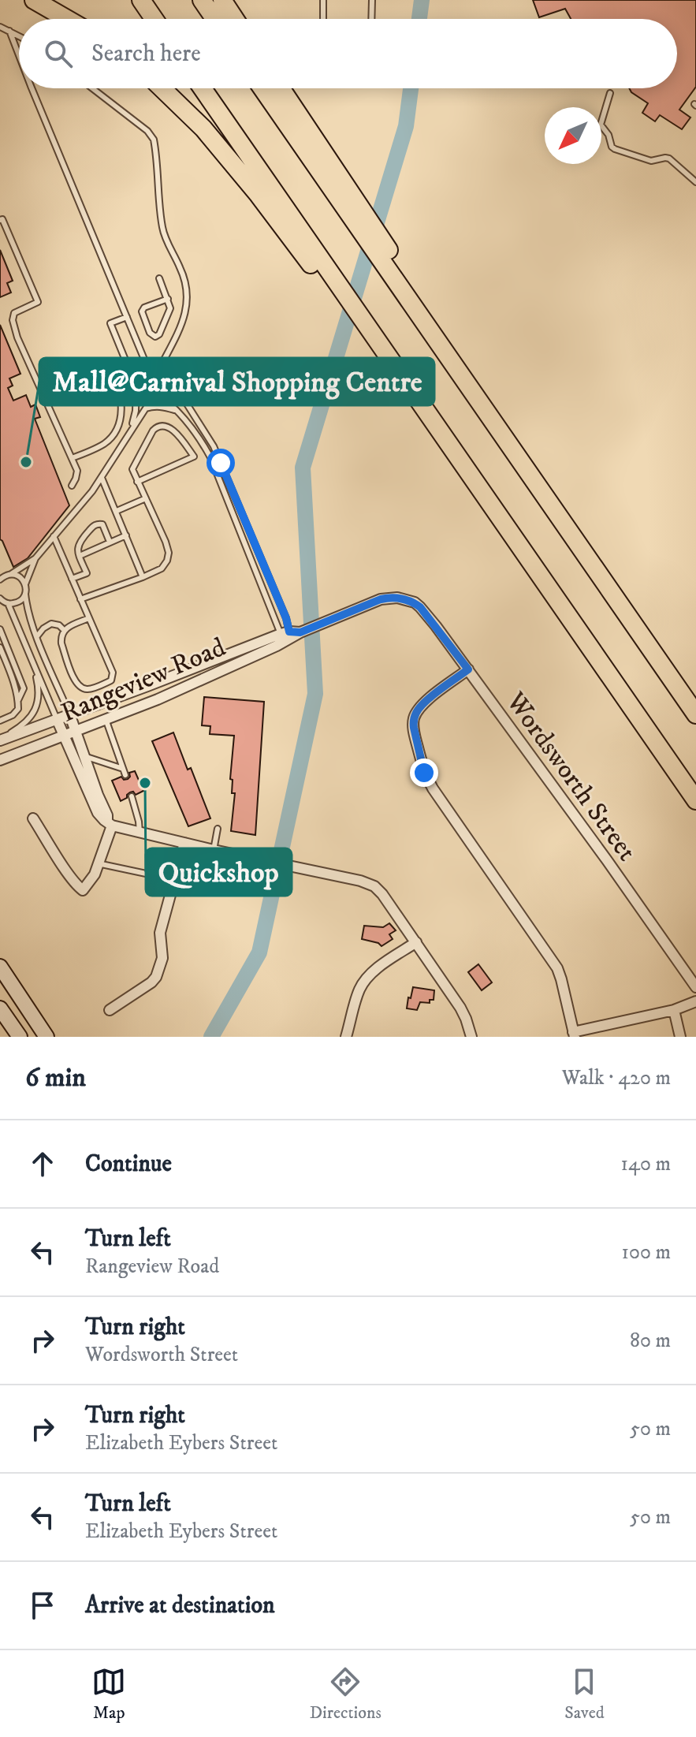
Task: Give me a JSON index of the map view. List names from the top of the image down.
{
  "streets": {
    "street": ["Rangeview Road", "Wordsworth Street"]
  },
  "crossings": [
    ["Rangeview Road", "Wordsworth Street"]
  ],
  "places": ["Mall@Carnival Shopping Centre", "Quickshop"],
  "north": "bottom left",
  "page": {
    "search": "Search here",
    "heading": ["6 min", "Walk · 420 m"],
    "list": [
      ["Continue", "140 m"],
      ["Turn left", "Rangeview Road", "100 m"],
      ["Turn right", "Wordsworth Street", "80 m"],
      ["Turn right", "Elizabeth Eybers Street", "50 m"],
      ["Turn left", "Elizabeth Eybers Street", "50 m"],
      "Arrive at destination"
    ],
    "nav": ["Map", "Directions", "Saved"]
  }
}
